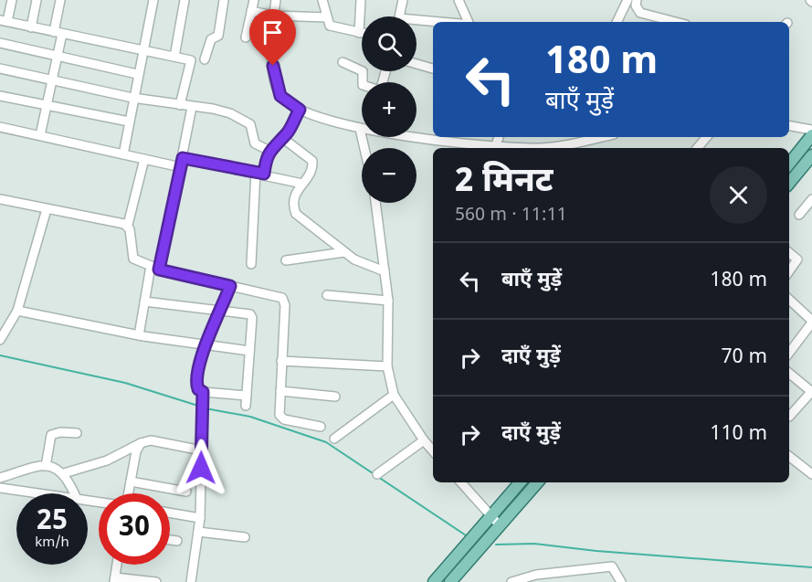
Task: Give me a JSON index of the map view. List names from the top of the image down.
{
  "page": {
    "map_buttons": ["+", "−"],
    "turn": ["180 m", "बाएँ मुड़ें"],
    "heading": ["2 मिनट", "560 m · 11:11"],
    "list": [
      {
        "name": "बाएँ मुड़ें",
        "value": "180 m"
      },
      {
        "name": "दाएँ मुड़ें",
        "value": "70 m"
      },
      {
        "name": "दाएँ मुड़ें",
        "value": "110 m"
      }
    ],
    "speed": "25 km/h",
    "limit": "30"
  }
}
